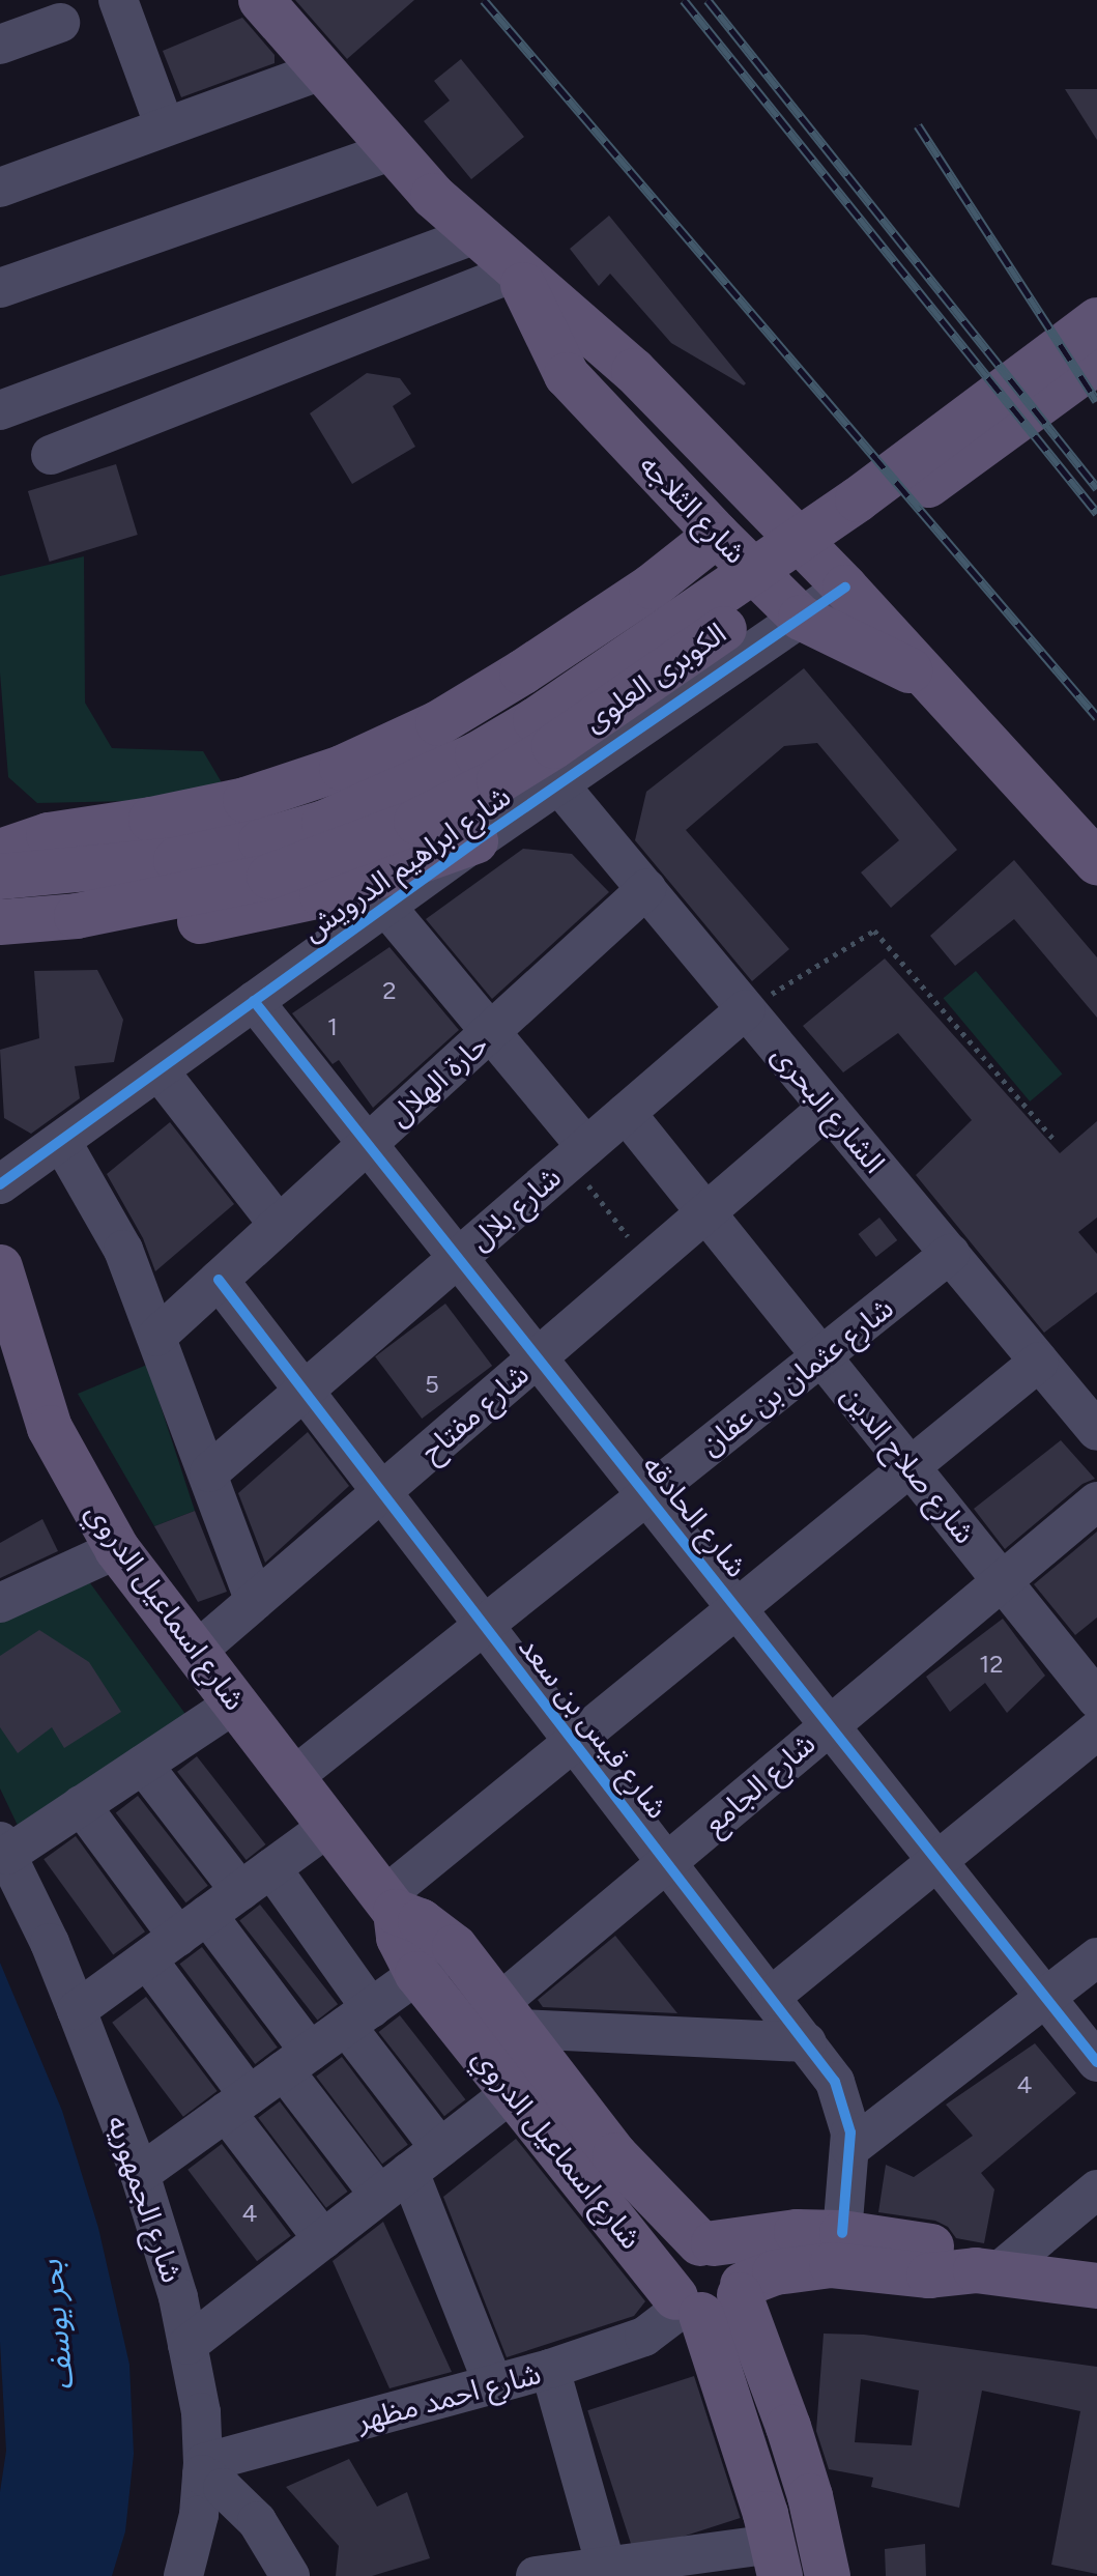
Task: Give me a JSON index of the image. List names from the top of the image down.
{
  "streets": {
    "main road": ["شارع الثلاجه", "الكوبرى العلوى", "شارع اسماعيل الدروي"],
    "street": [
      "شارع ابراهيم الدرويش",
      "حارة الهلال",
      "الشارع البحرى",
      "شارع بلال",
      "شارع عثمان بن عفان",
      "شارع مفتاح",
      "شارع صلاح الدين",
      "شارع الحادقه",
      "شارع قيس بن سعد",
      "شارع الجامع",
      "شارع الجمهوريه",
      "شارع احمد مظهر"
    ]
  },
  "crossings": [
    ["شارع الثلاجه", "شارع ابراهيم الدرويش"],
    ["شارع ابراهيم الدرويش", "الشارع البحرى"],
    ["شارع ابراهيم الدرويش", "شارع الحادقه"],
    ["حارة الهلال", "الشارع البحرى"],
    ["حارة الهلال", "شارع الحادقه"],
    ["حارة الهلال", "شارع قيس بن سعد"],
    ["الشارع البحرى", "شارع بلال"],
    ["الشارع البحرى", "شارع عثمان بن عفان"],
    ["الشارع البحرى", "شارع مفتاح"],
    ["شارع بلال", "شارع صلاح الدين"],
    ["شارع بلال", "شارع الحادقه"],
    ["شارع بلال", "شارع قيس بن سعد"],
    ["شارع عثمان بن عفان", "شارع صلاح الدين"],
    ["شارع عثمان بن عفان", "شارع الحادقه"],
    ["شارع عثمان بن عفان", "شارع اسماعيل الدروي"],
    ["شارع عثمان بن عفان", "شارع قيس بن سعد"],
    ["شارع مفتاح", "شارع صلاح الدين"],
    ["شارع مفتاح", "شارع الحادقه"],
    ["شارع مفتاح", "شارع اسماعيل الدروي"],
    ["شارع مفتاح", "شارع قيس بن سعد"],
    ["شارع صلاح الدين", "شارع الجامع"],
    ["شارع الحادقه", "شارع الجامع"],
    ["شارع اسماعيل الدروي", "شارع الجامع"],
    ["شارع اسماعيل الدروي", "شارع احمد مظهر"],
    ["شارع قيس بن سعد", "شارع الجامع"],
    ["شارع الجمهوريه", "شارع احمد مظهر"]
  ],
  "water": ["بحر يوسف"],
  "house_numbers": [
    "2",
    "1",
    "5",
    "12",
    "4",
    "4"
  ]
}
